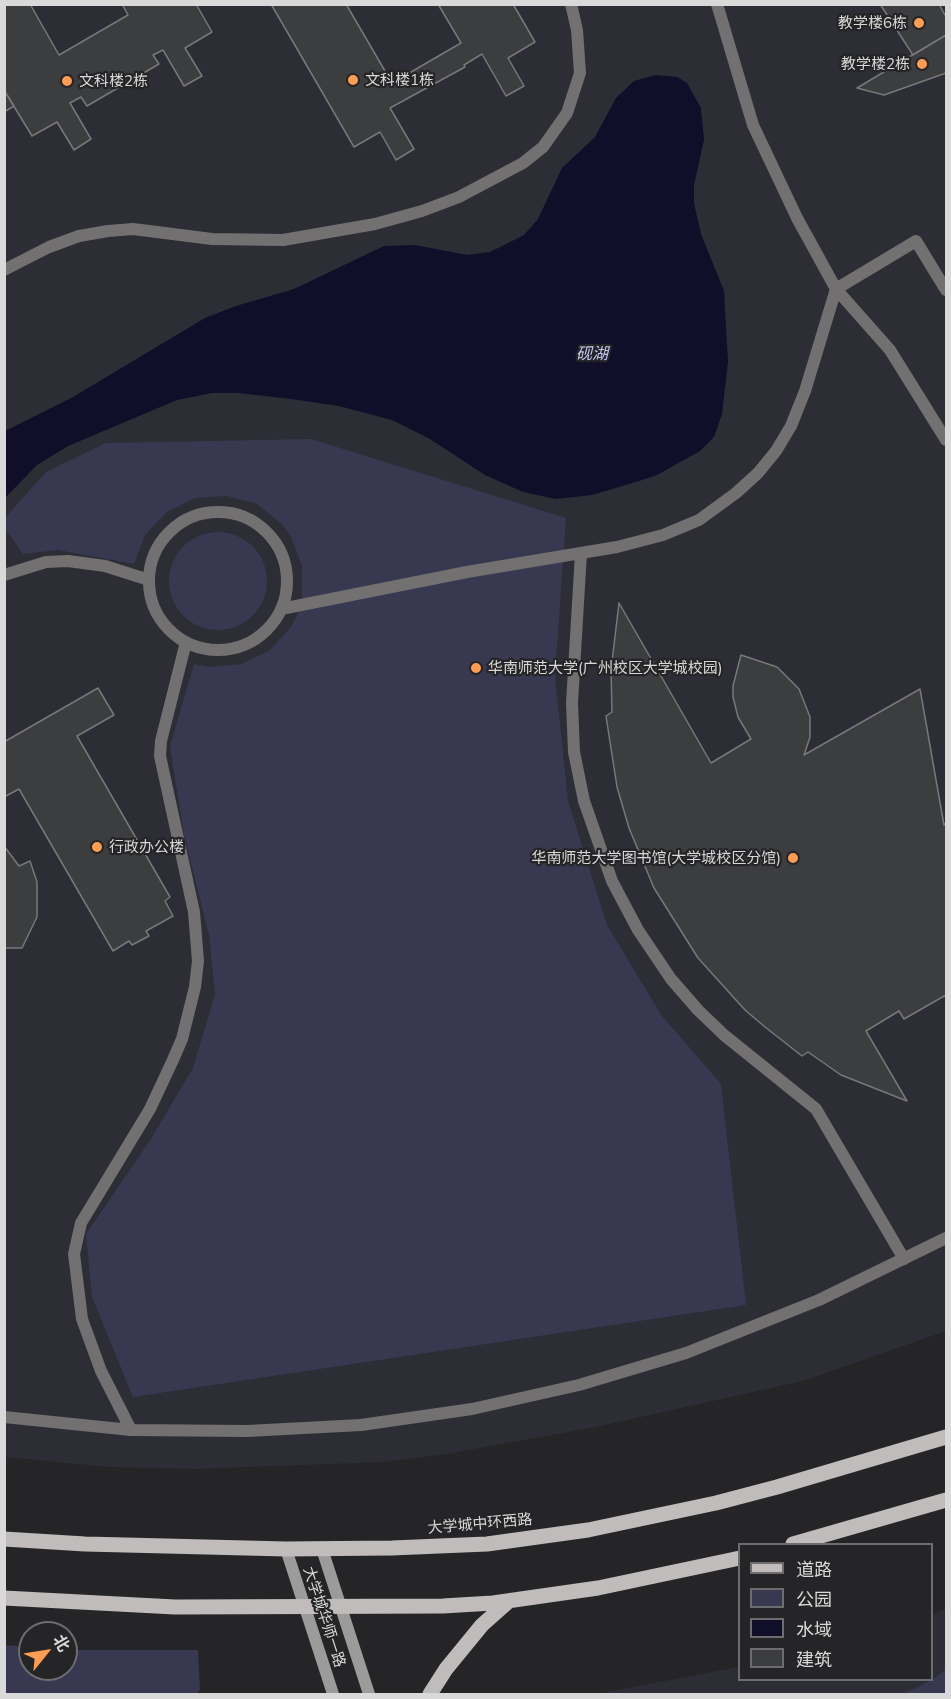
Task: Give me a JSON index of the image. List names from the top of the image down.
{
  "streets": {
    "main road": ["大学城中环西路"],
    "street": ["大学城华师一路"]
  },
  "crossings": [
    ["大学城中环西路", "大学城华师一路"]
  ],
  "water": ["砚湖"],
  "places": [
    "教学楼6栋",
    "教学楼2栋",
    "文科楼1栋",
    "文科楼2栋",
    "华南师范大学(广州校区大学城校园)",
    "行政办公楼",
    "华南师范大学图书馆(大学城校区分馆)"
  ],
  "legend": [
    "道路",
    "公园",
    "水域",
    "建筑"
  ],
  "north": "top right"
}
